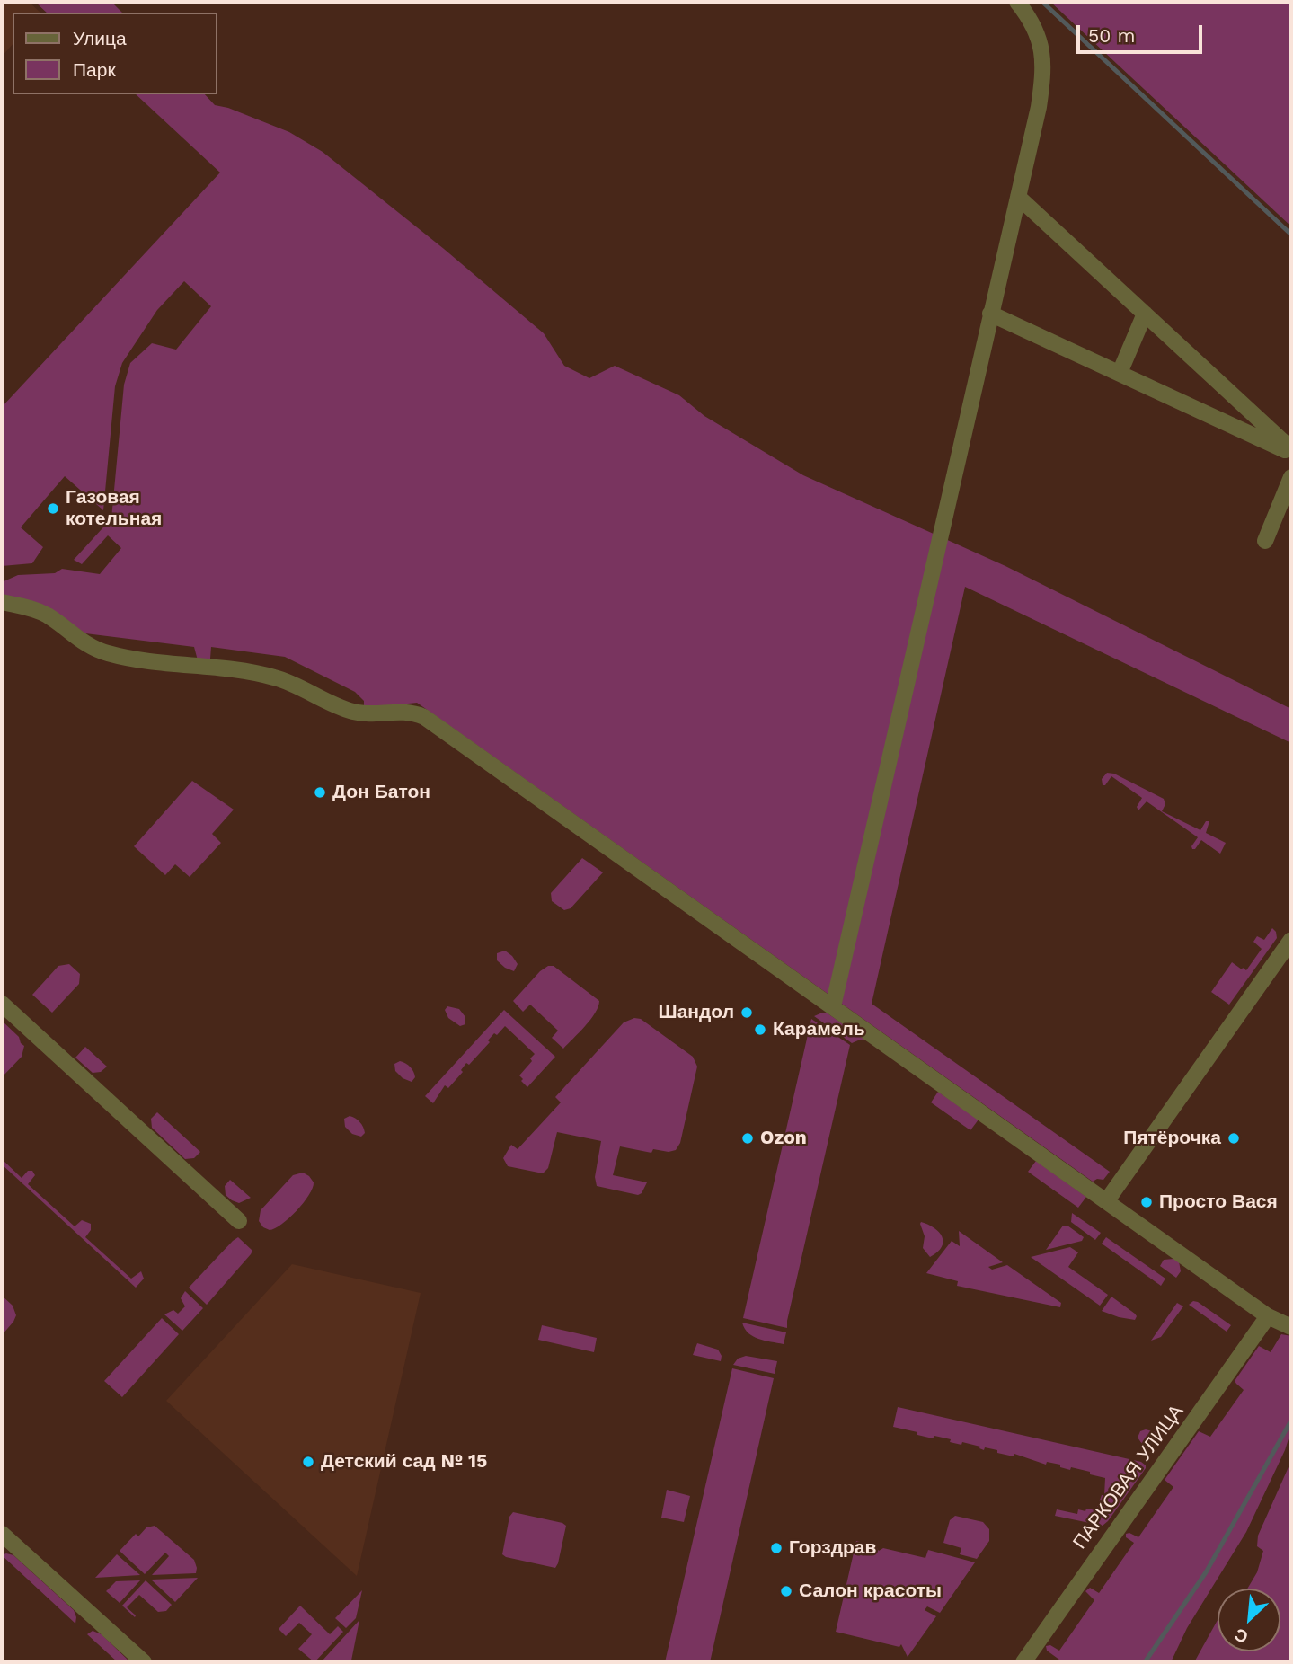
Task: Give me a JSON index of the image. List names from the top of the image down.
{
  "streets": {
    "street": ["ПАРКОВАЯ УЛИЦА"]
  },
  "places": [
    "Газовая котельная",
    "Дон Батон",
    "Шандол",
    "Карамель",
    "Ozon",
    "Пятёрочка",
    "Просто Вася",
    "Детский сад № 15",
    "Горздрав",
    "Салон красоты"
  ],
  "legend": ["Улица", "Парк"],
  "scale_bar": "50 m",
  "north": "bottom left"
}
